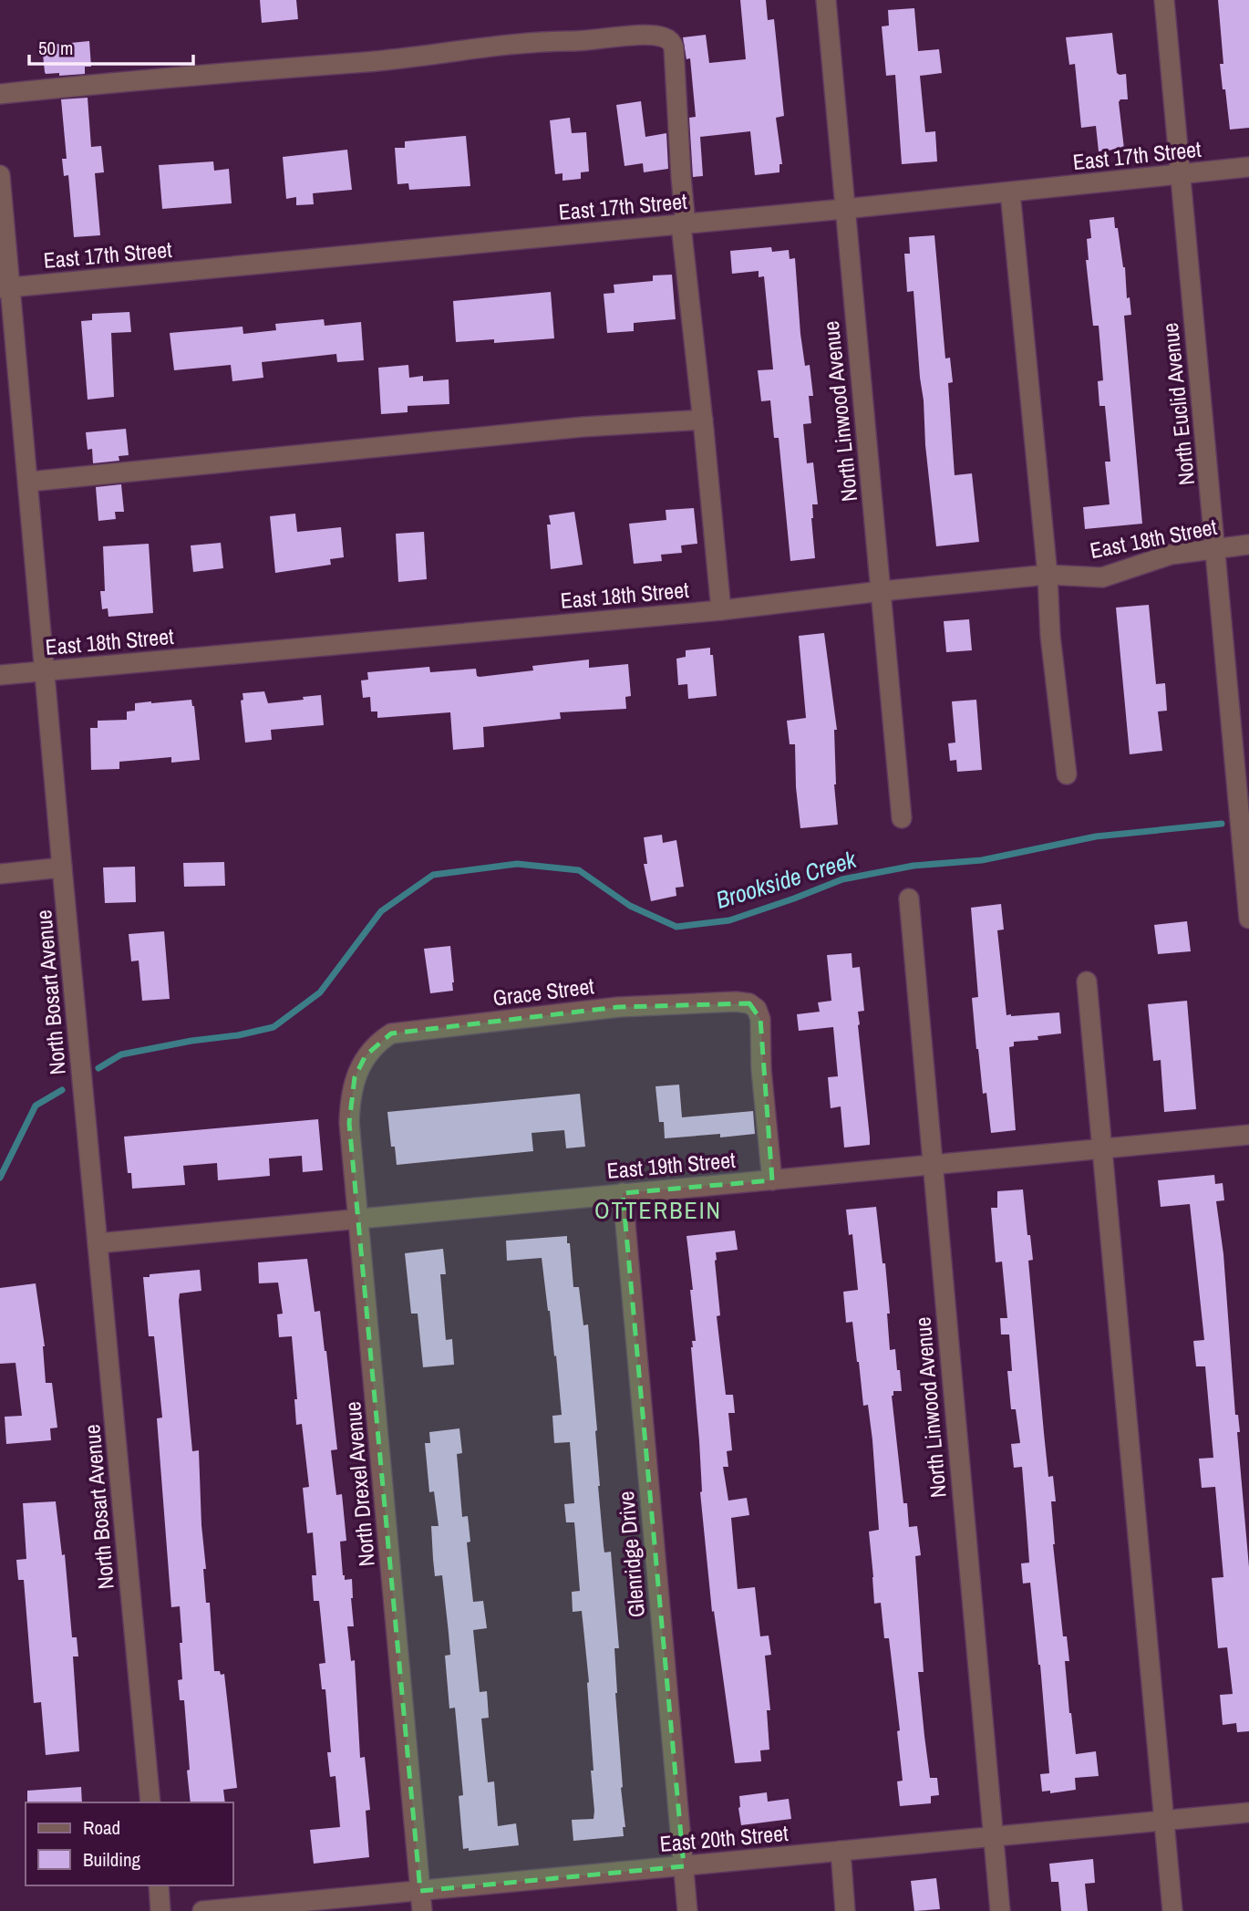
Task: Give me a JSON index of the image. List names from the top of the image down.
{
  "streets": {
    "street": [
      "East 17th Street",
      "North Euclid Avenue",
      "North Linwood Avenue",
      "East 18th Street",
      "Grace Street",
      "North Bosart Avenue",
      "East 19th Street",
      "North Drexel Avenue",
      "Glenridge Drive",
      "East 20th Street"
    ]
  },
  "crossings": [
    ["East 17th Street", "North Euclid Avenue"],
    ["East 17th Street", "North Linwood Avenue"],
    ["East 17th Street", "North Bosart Avenue"],
    ["North Euclid Avenue", "East 18th Street"],
    ["North Linwood Avenue", "East 18th Street"],
    ["North Linwood Avenue", "East 19th Street"],
    ["North Linwood Avenue", "East 20th Street"],
    ["East 18th Street", "North Bosart Avenue"],
    ["Grace Street", "East 19th Street"],
    ["Grace Street", "North Drexel Avenue"],
    ["North Bosart Avenue", "East 19th Street"],
    ["East 19th Street", "North Drexel Avenue"],
    ["East 19th Street", "Glenridge Drive"],
    ["North Drexel Avenue", "East 20th Street"],
    ["Glenridge Drive", "East 20th Street"]
  ],
  "districts": ["OTTERBEIN"],
  "water": ["Brookside Creek"],
  "legend": ["Road", "Building"],
  "scale_bar": "50 m"
}
